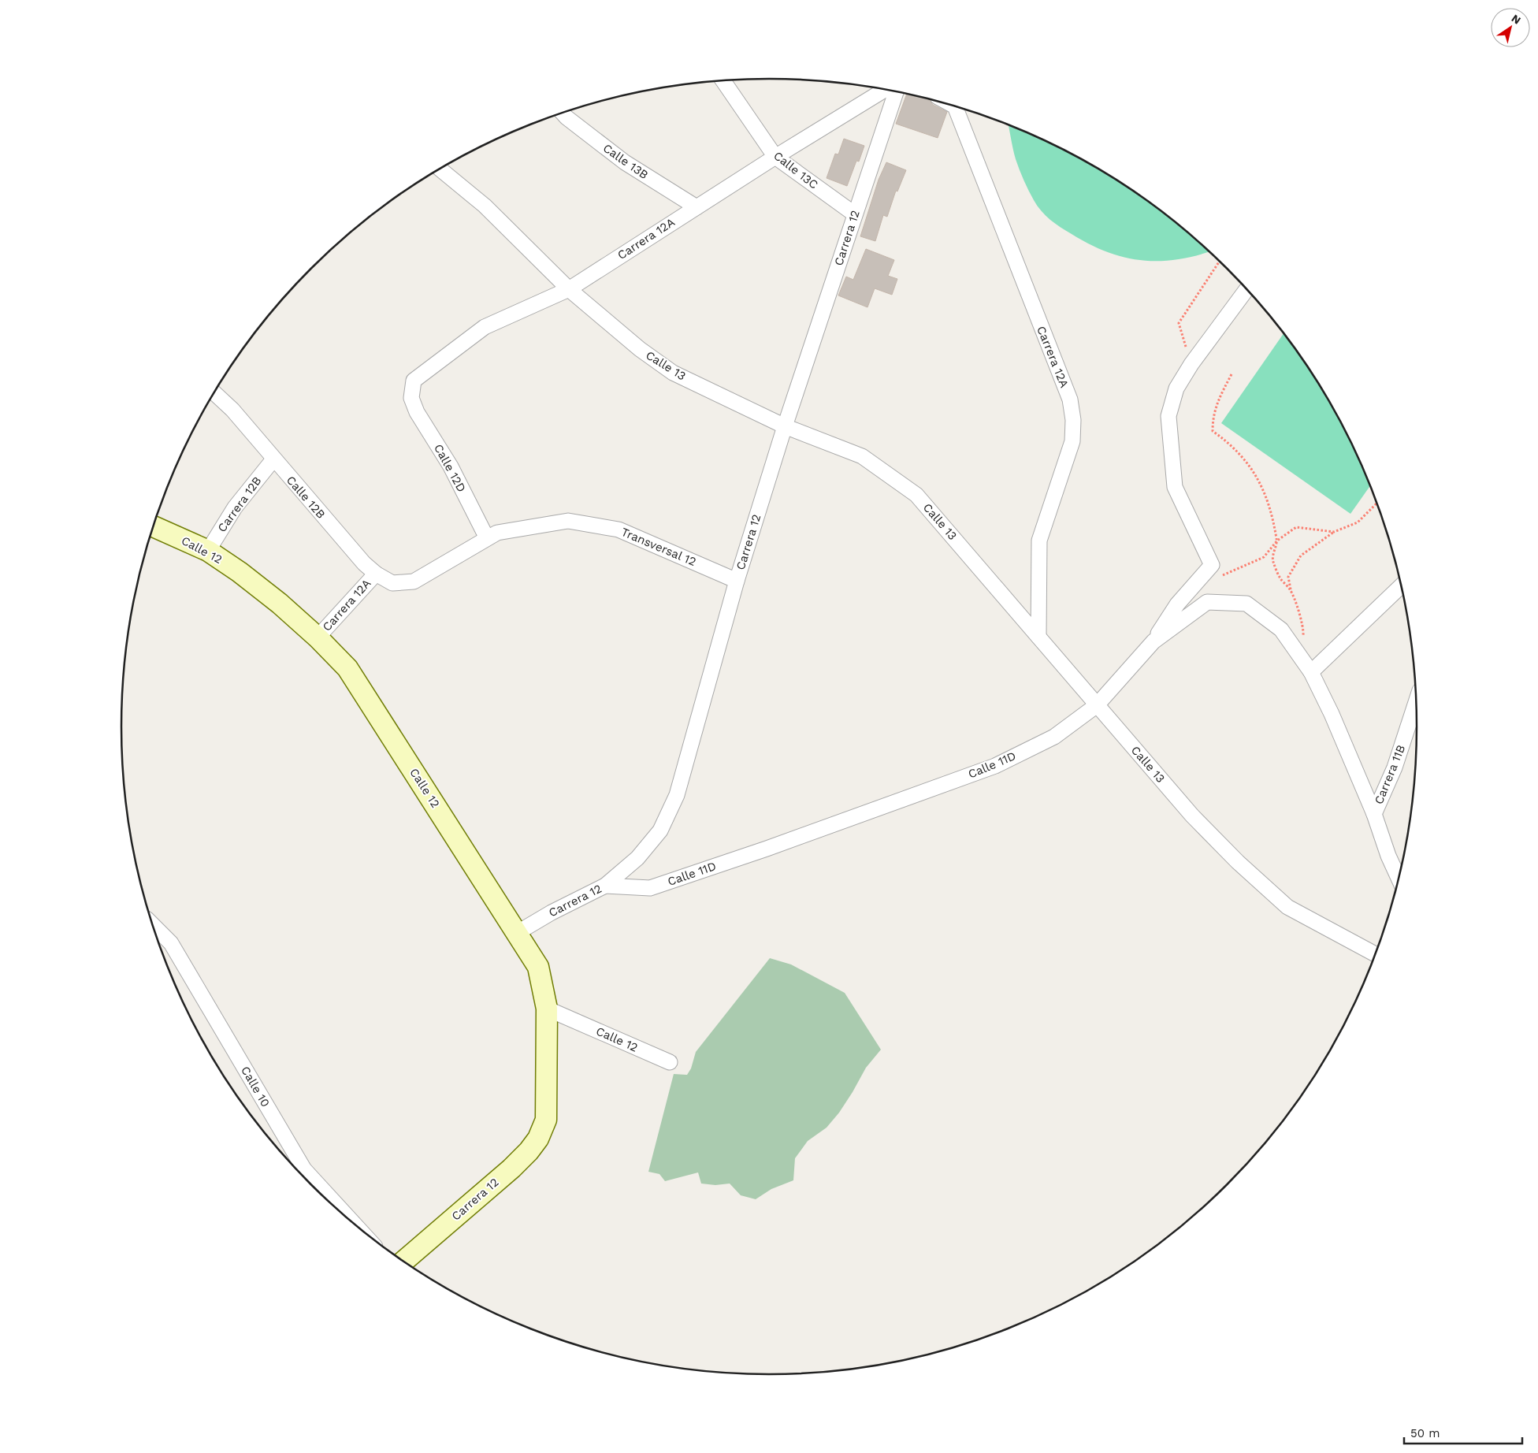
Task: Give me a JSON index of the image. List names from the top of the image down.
{
  "streets": {
    "street": [
      "Calle 13B",
      "Calle 13C",
      "Carrera 12",
      "Carrera 12A",
      "Calle 13",
      "Calle 12D",
      "Calle 12B",
      "Carrera 12B",
      "Transversal 12",
      "Calle 12",
      "Calle 11D",
      "Carrera 11B",
      "Calle 10"
    ]
  },
  "crossings": [
    ["Calle 13B", "Carrera 12A"],
    ["Calle 13C", "Carrera 12"],
    ["Calle 13C", "Carrera 12A"],
    ["Carrera 12", "Calle 13"],
    ["Carrera 12", "Transversal 12"],
    ["Carrera 12", "Calle 12"],
    ["Carrera 12", "Calle 11D"],
    ["Carrera 12A", "Calle 13"],
    ["Carrera 12A", "Calle 12D"],
    ["Carrera 12A", "Calle 12B"],
    ["Carrera 12A", "Calle 12"],
    ["Calle 13", "Calle 11D"],
    ["Calle 12D", "Calle 12B"],
    ["Calle 12D", "Transversal 12"],
    ["Calle 12B", "Carrera 12B"],
    ["Calle 12B", "Transversal 12"],
    ["Carrera 12B", "Calle 12"],
    ["Calle 11D", "Carrera 11B"]
  ],
  "scale_bar": "50 m",
  "north": "top right"
}
